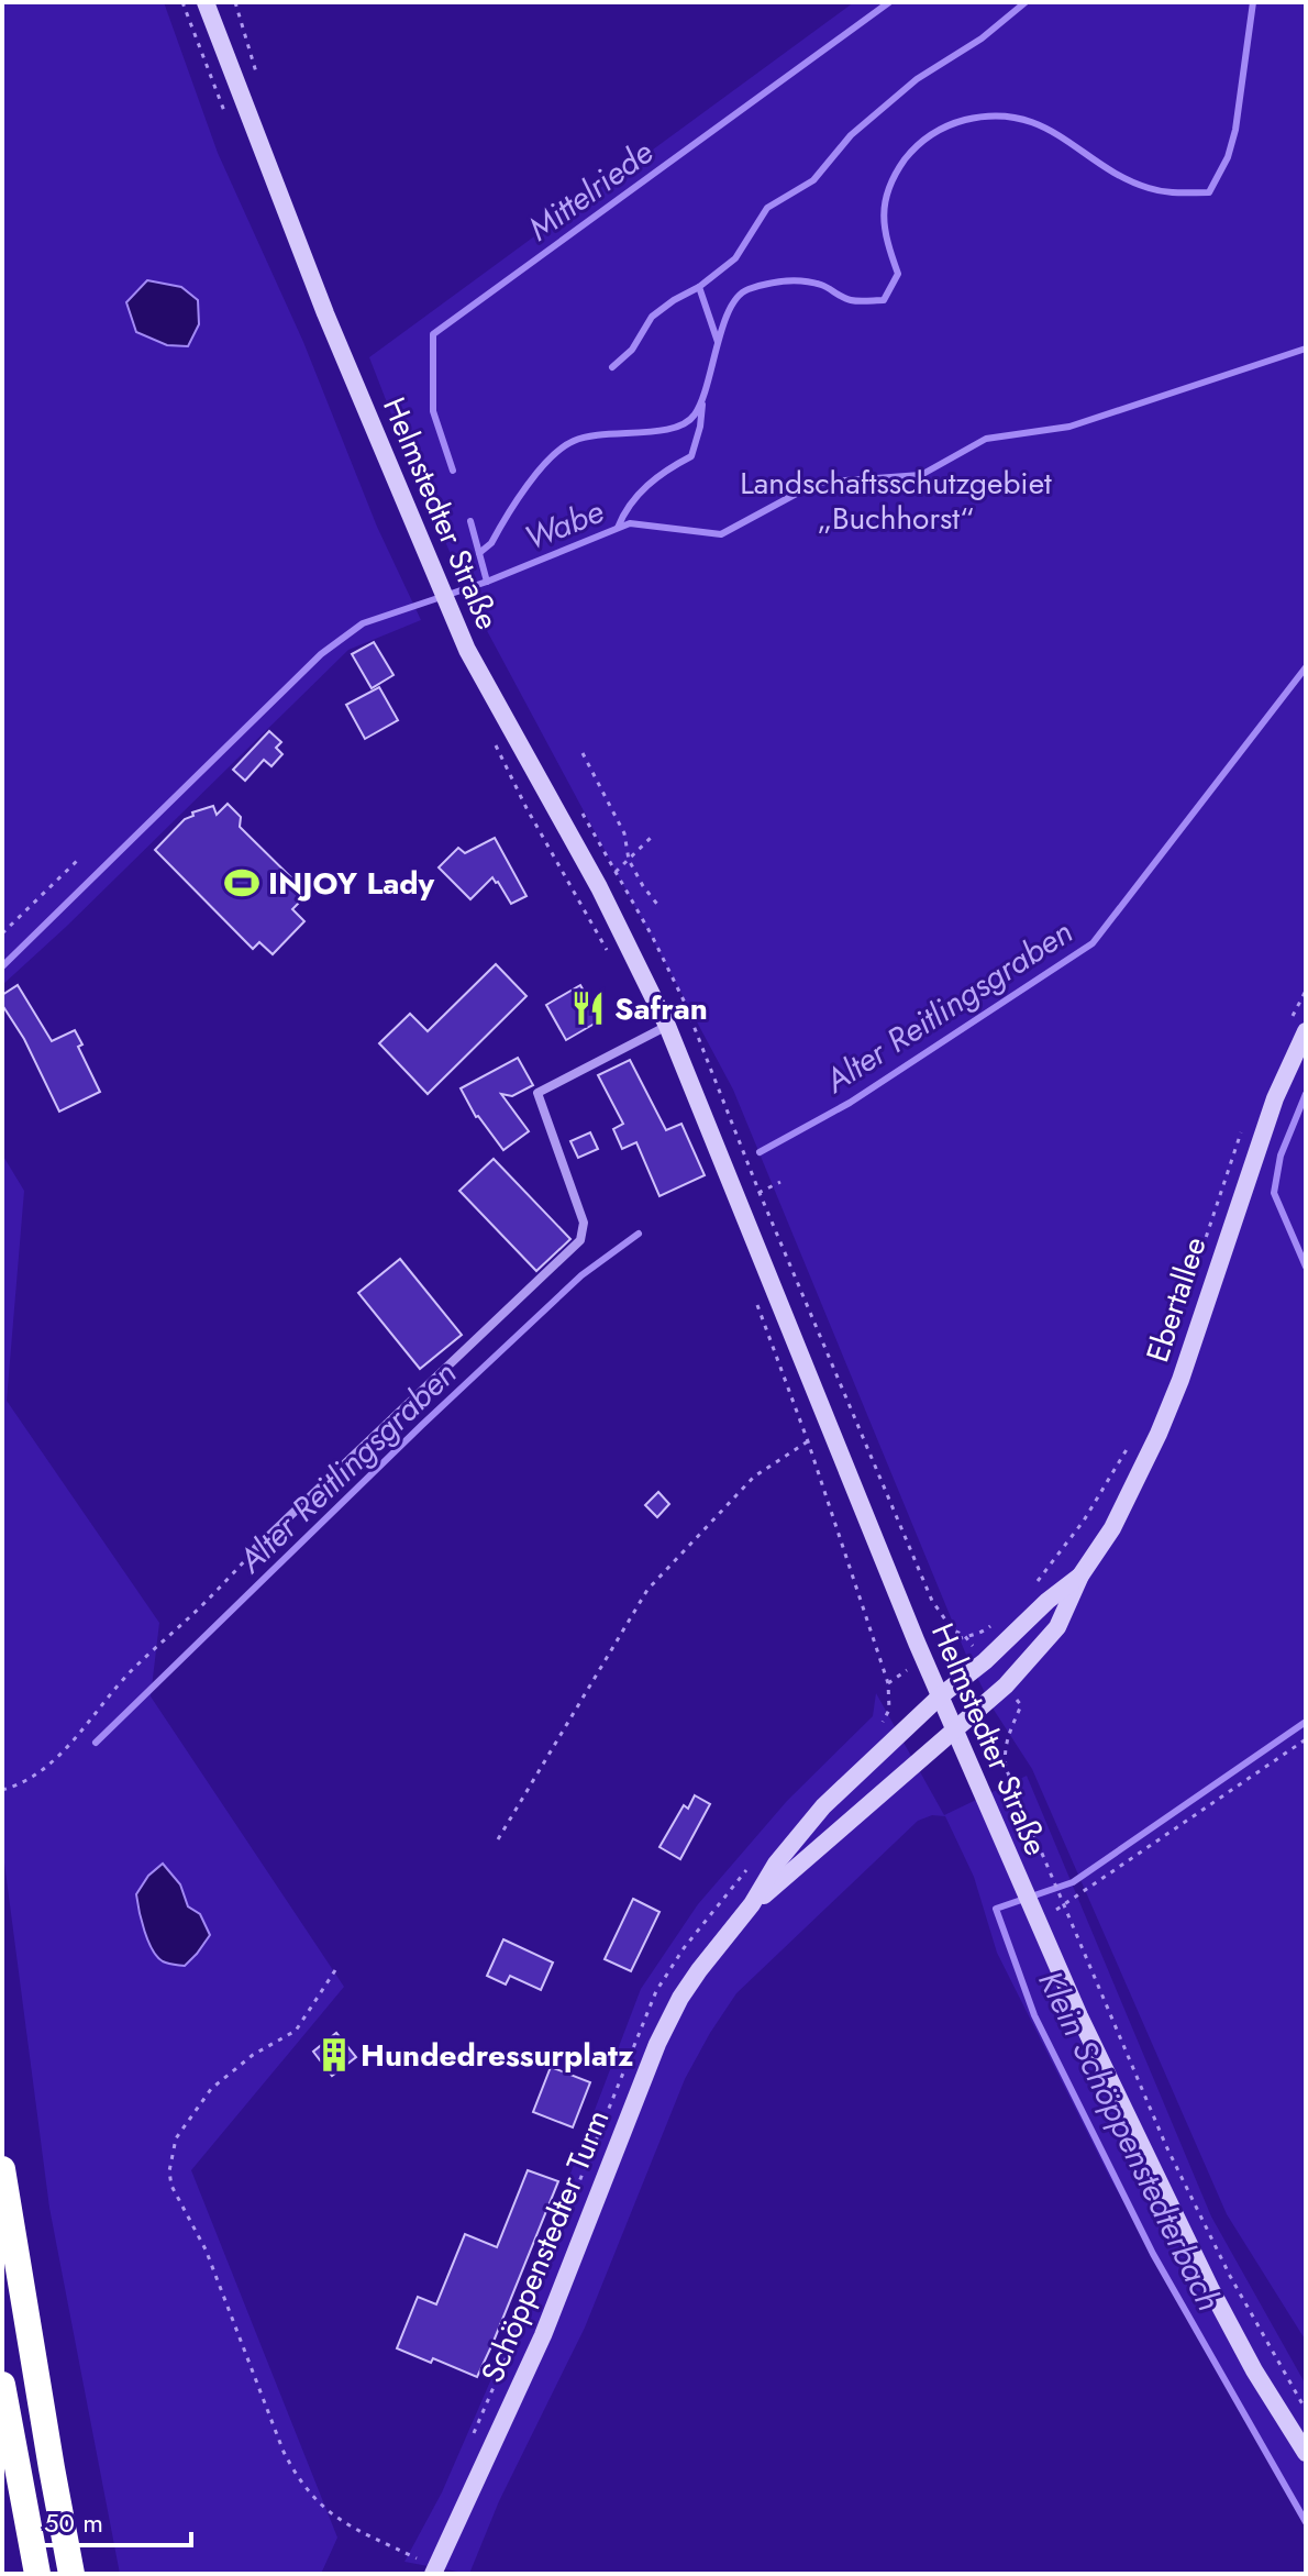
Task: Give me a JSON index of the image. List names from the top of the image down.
{
  "streets": {
    "street": ["Helmstedter Straße", "Ebertallee", "Schöppenstedter Turm"]
  },
  "crossings": [
    ["Helmstedter Straße", "Ebertallee"],
    ["Helmstedter Straße", "Schöppenstedter Turm"],
    ["Ebertallee", "Schöppenstedter Turm"]
  ],
  "water": [
    "Mittelriede",
    "Wabe",
    "Alter Reitlingsgraben",
    "Klein Schöppenstedterbach"
  ],
  "parks": ["Landschaftsschutzgebiet „Buchhorst“"],
  "places": {
    "sports": ["INJOY Lady"],
    "restaurant": ["Safran"],
    "building": ["Hundedressurplatz"]
  },
  "scale_bar": "50 m"
}
